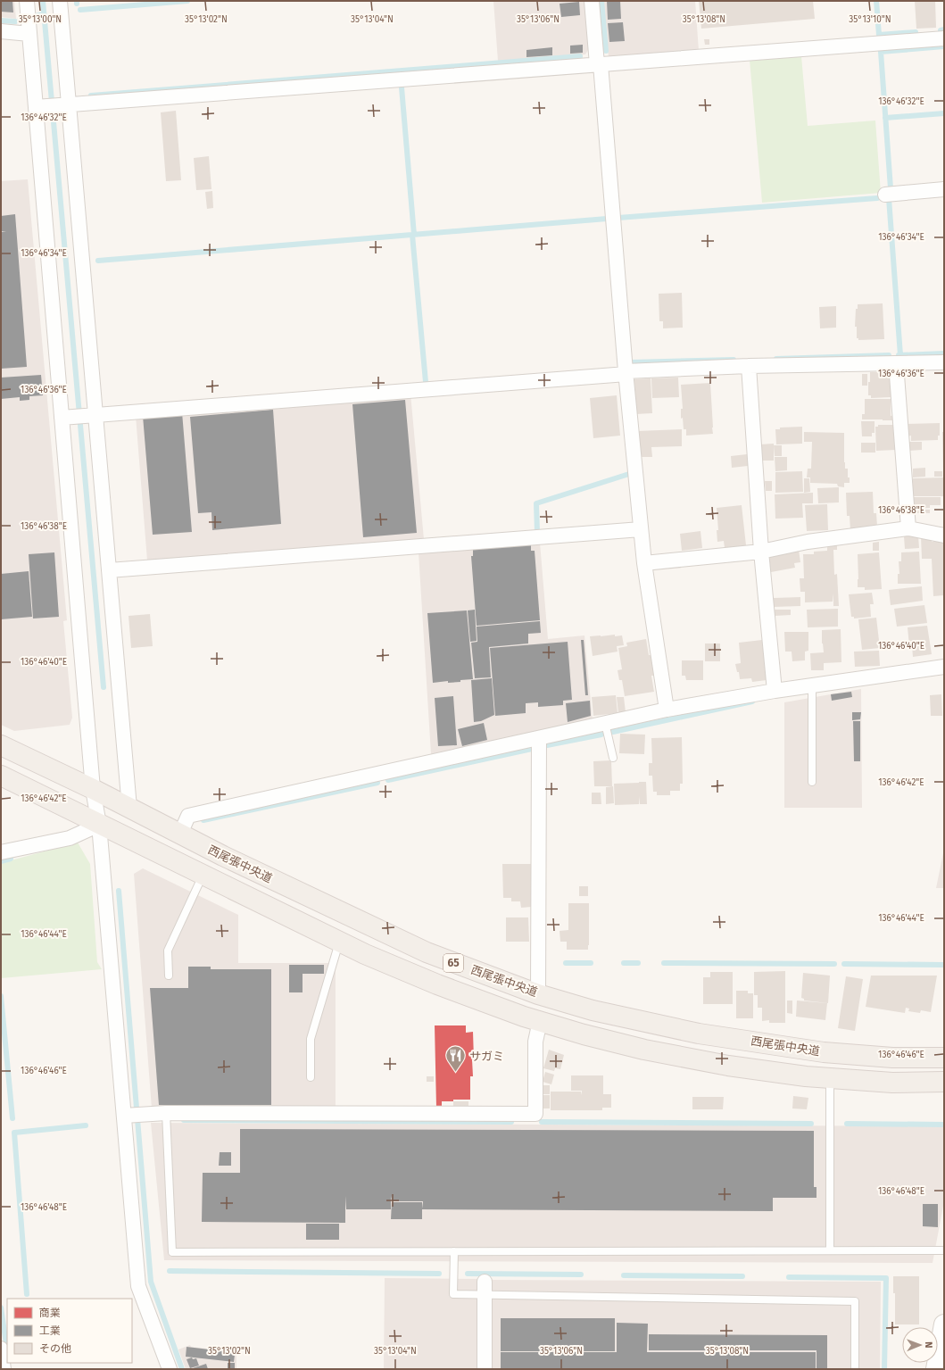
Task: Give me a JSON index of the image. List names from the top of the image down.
{
  "streets": {
    "main road": ["西尾張中央道", "65"]
  },
  "places": {
    "restaurant": ["サガミ"]
  },
  "legend": ["商業", "工業", "その他"],
  "north": "right",
  "coordinates": [
    "35°13'00\"N",
    "35°13'02\"N",
    "35°13'04\"N",
    "35°13'06\"N",
    "35°13'08\"N",
    "35°13'10\"N",
    "136°46'32\"E",
    "136°46'34\"E",
    "136°46'36\"E",
    "136°46'38\"E",
    "136°46'40\"E",
    "136°46'42\"E",
    "136°46'44\"E",
    "136°46'46\"E",
    "136°46'48\"E"
  ]
}
